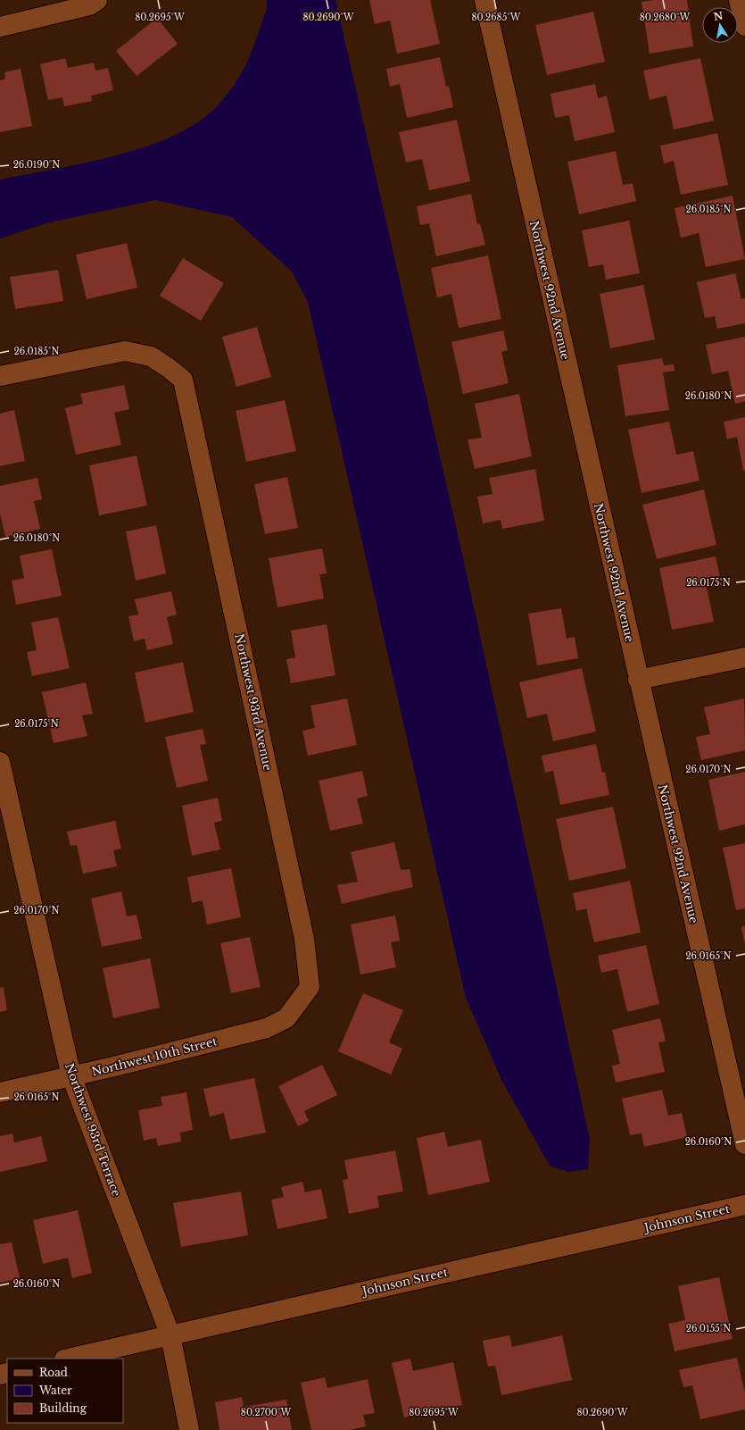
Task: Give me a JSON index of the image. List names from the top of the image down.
{
  "streets": {
    "street": [
      "Northwest 92nd Avenue",
      "Northwest 93rd Avenue",
      "Northwest 10th Street",
      "Northwest 93rd Terrace",
      "Johnson Street"
    ]
  },
  "crossings": [
    ["Northwest 93rd Avenue", "Northwest 10th Street"],
    ["Northwest 10th Street", "Northwest 93rd Terrace"],
    ["Northwest 93rd Terrace", "Johnson Street"]
  ],
  "legend": ["Road", "Water", "Building"],
  "north": "top",
  "coordinates": [
    "80.2680°W",
    "80.2695°W",
    "80.2690°W",
    "80.2685°W",
    "26.0190°N",
    "26.0185°N",
    "26.0180°N",
    "26.0175°N",
    "26.0170°N",
    "26.0165°N",
    "26.0160°N",
    "26.0155°N",
    "80.2700°W"
  ]
}
